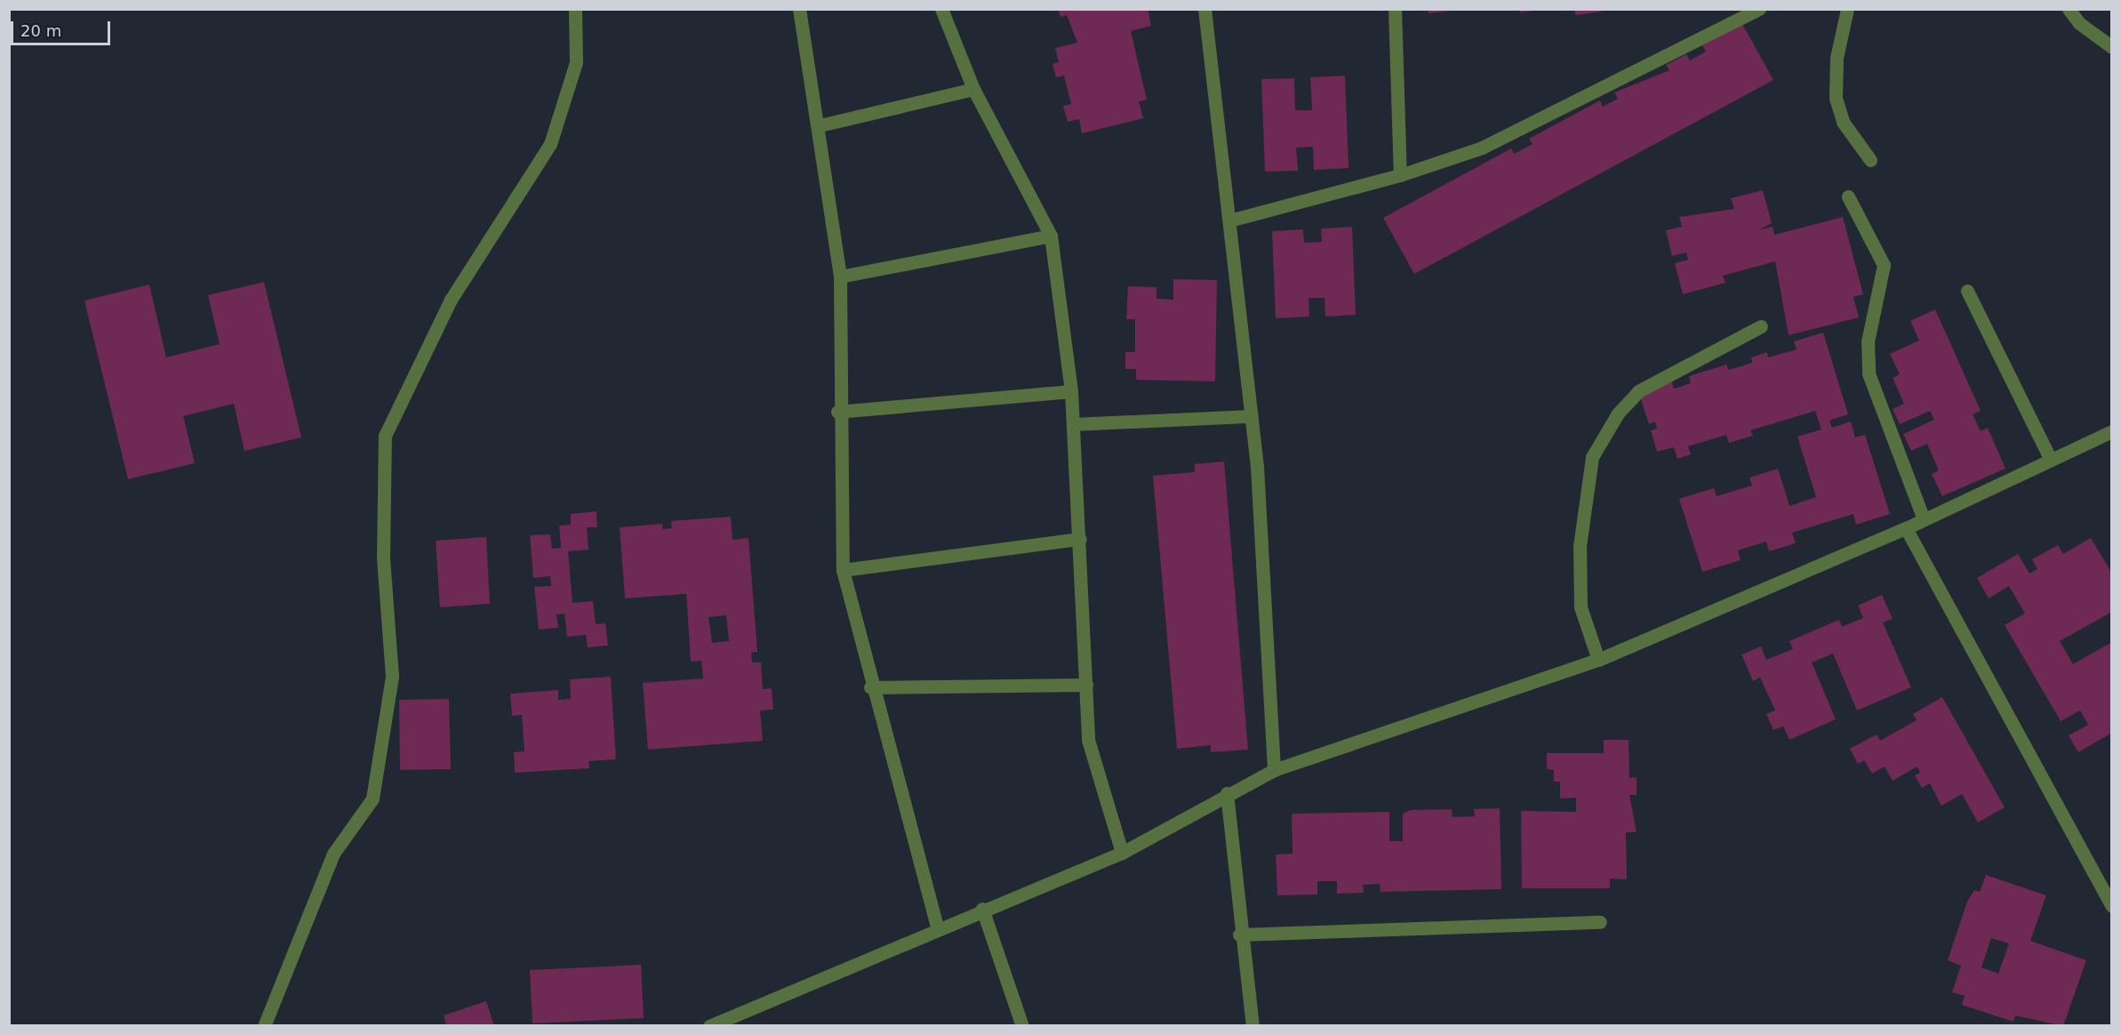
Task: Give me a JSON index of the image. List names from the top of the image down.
{
  "scale_bar": "20 m"
}
